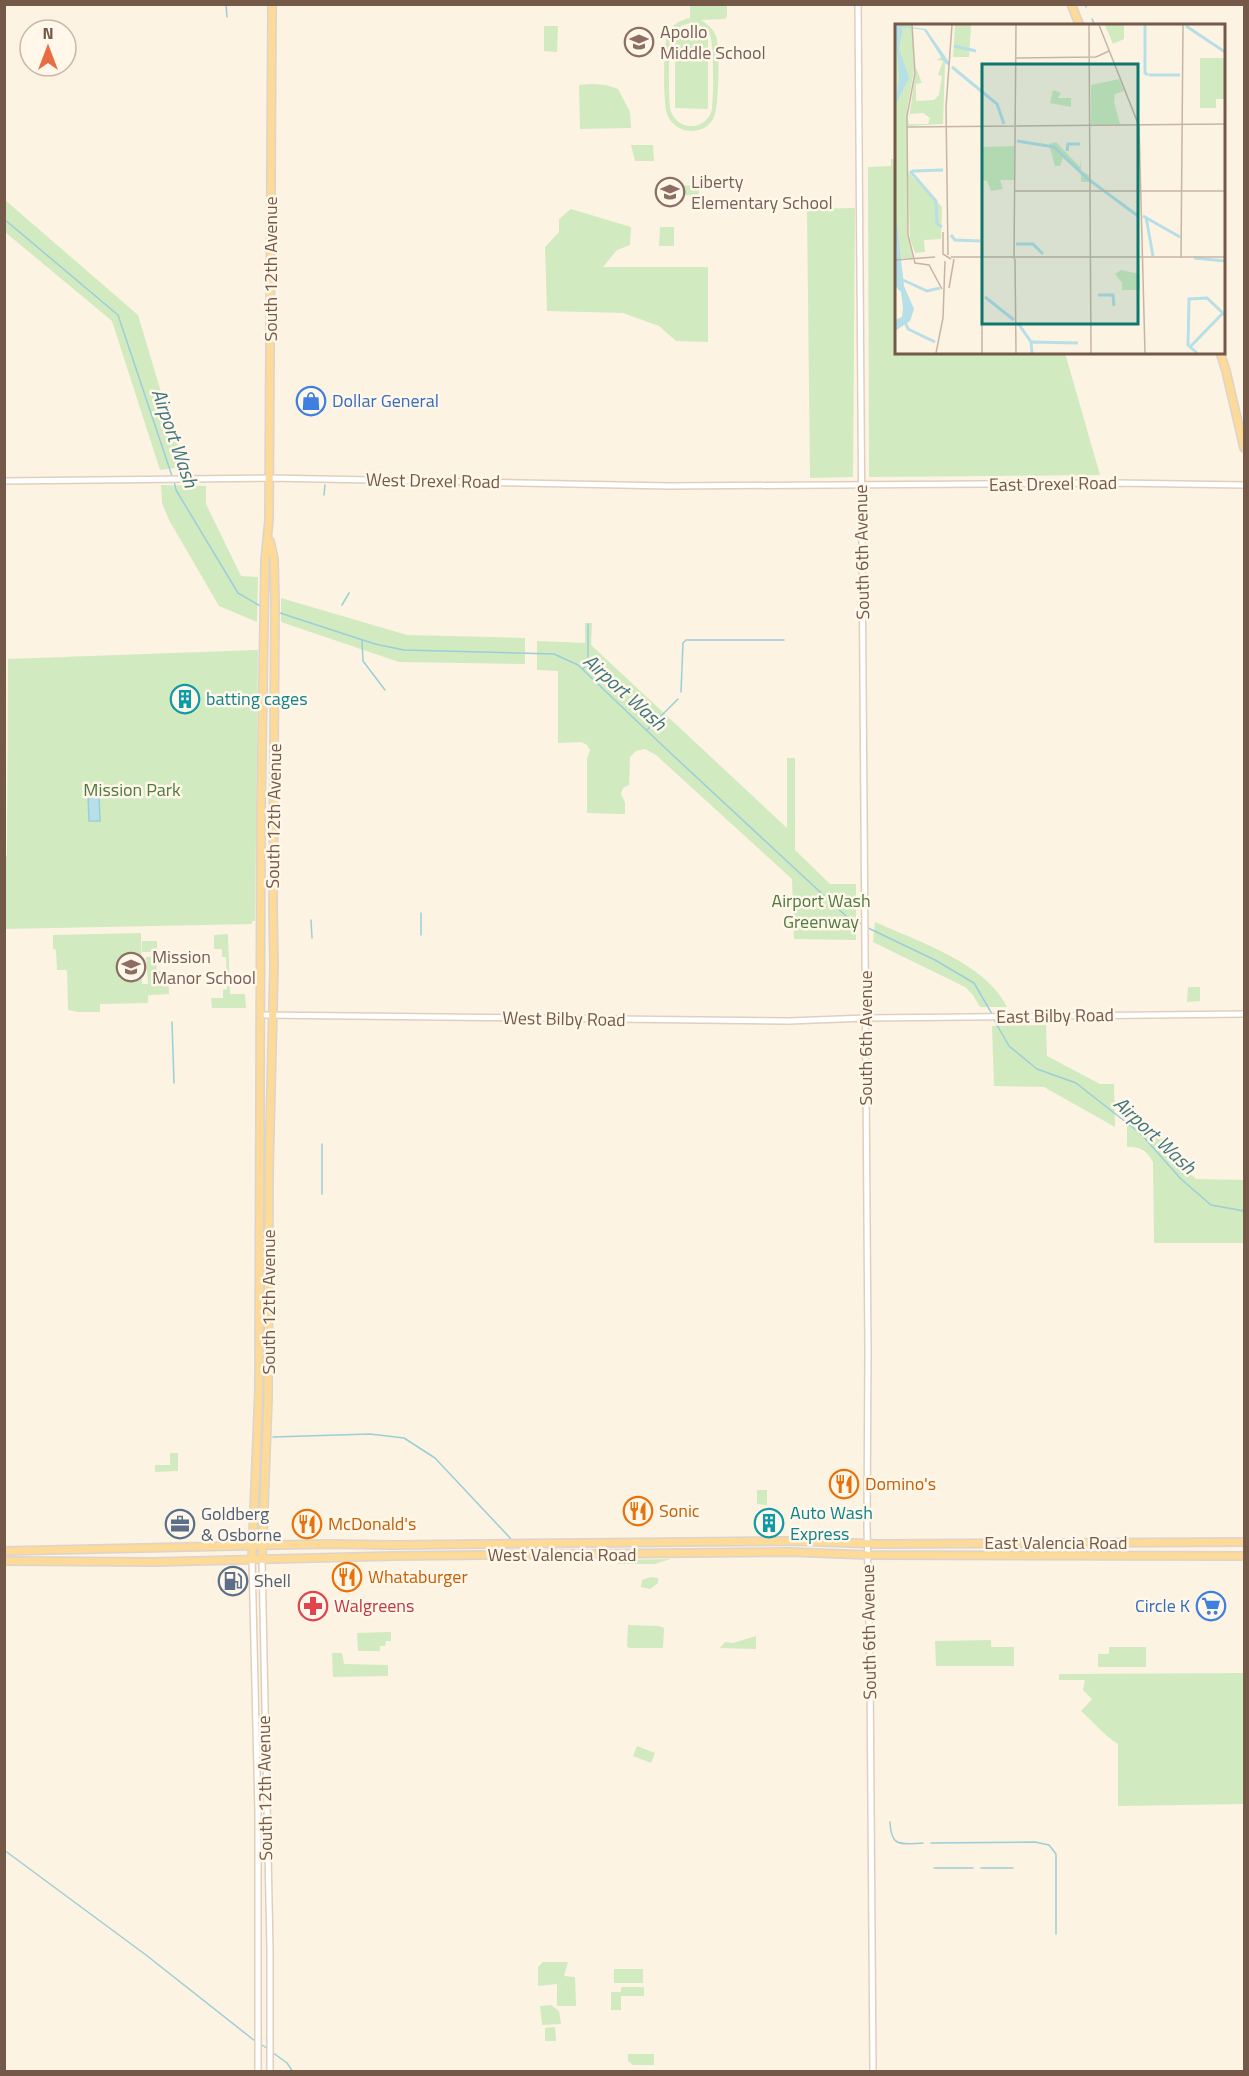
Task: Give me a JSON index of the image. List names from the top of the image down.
{
  "streets": {
    "main road": ["South 12th Avenue", "East Valencia Road", "West Valencia Road"],
    "street": [
      "West Drexel Road",
      "East Drexel Road",
      "South 6th Avenue",
      "East Bilby Road",
      "West Bilby Road"
    ]
  },
  "crossings": [
    ["South 12th Avenue", "West Drexel Road"],
    ["South 12th Avenue", "West Bilby Road"],
    ["South 12th Avenue", "West Valencia Road"],
    ["West Drexel Road", "East Drexel Road"],
    ["West Drexel Road", "South 6th Avenue"],
    ["East Drexel Road", "South 6th Avenue"],
    ["South 6th Avenue", "East Bilby Road"],
    ["South 6th Avenue", "West Bilby Road"],
    ["South 6th Avenue", "East Valencia Road"],
    ["South 6th Avenue", "West Valencia Road"],
    ["East Bilby Road", "West Bilby Road"],
    ["East Valencia Road", "West Valencia Road"]
  ],
  "water": ["Airport Wash"],
  "parks": ["Mission Park", "Airport Wash Greenway"],
  "places": {
    "school or university": ["Apollo Middle School", "Liberty Elementary School", "Mission Manor School"],
    "shop": ["Dollar General"],
    "building": ["batting cages", "Auto Wash Express"],
    "restaurant": [
      "Domino's",
      "Sonic",
      "McDonald's",
      "Whataburger"
    ],
    "office": ["Goldberg & Osborne"],
    "fuel station": ["Shell"],
    "pharmacy": ["Walgreens"],
    "supermarket": ["Circle K"]
  },
  "north": "top"
}
